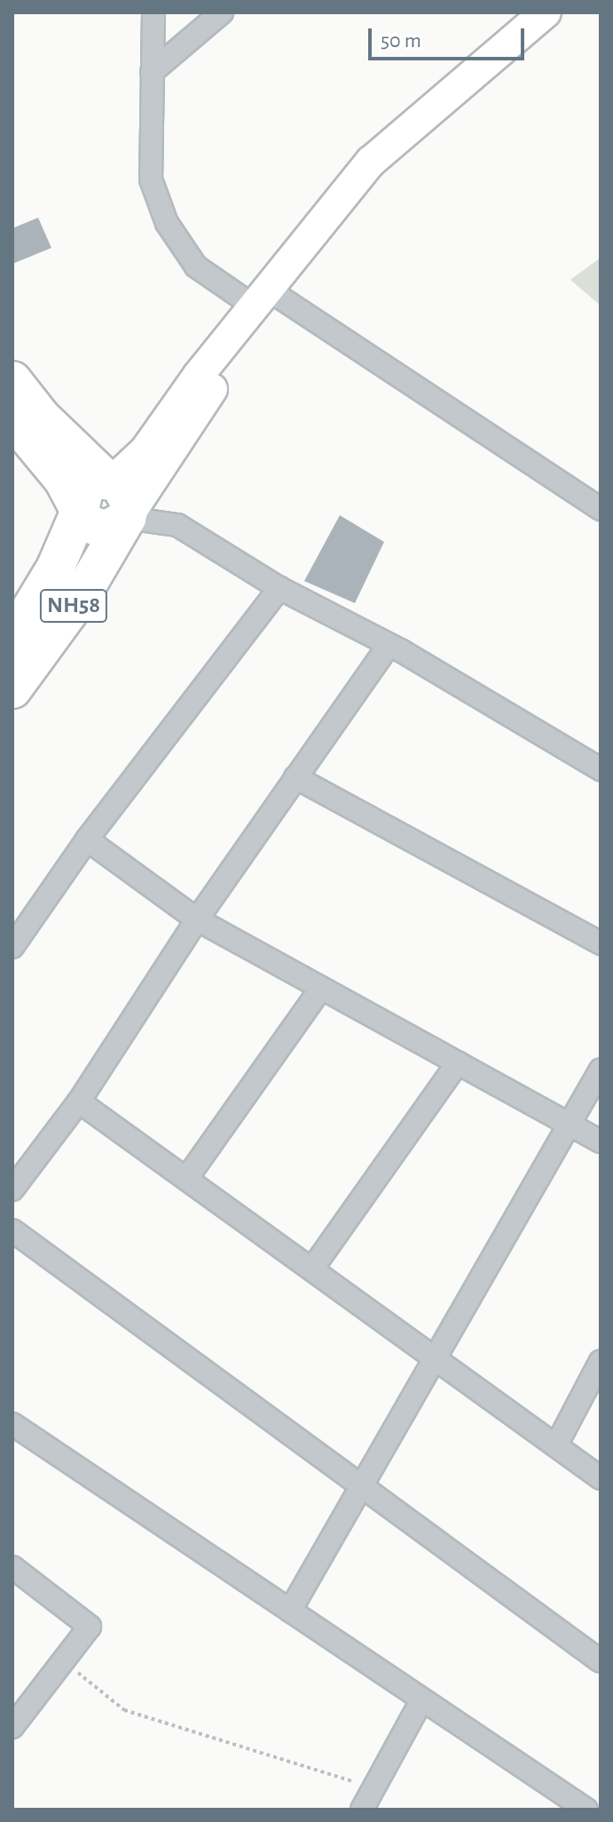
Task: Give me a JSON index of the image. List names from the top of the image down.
{
  "streets": {
    "highway": ["NH58"]
  },
  "scale_bar": "50 m"
}
